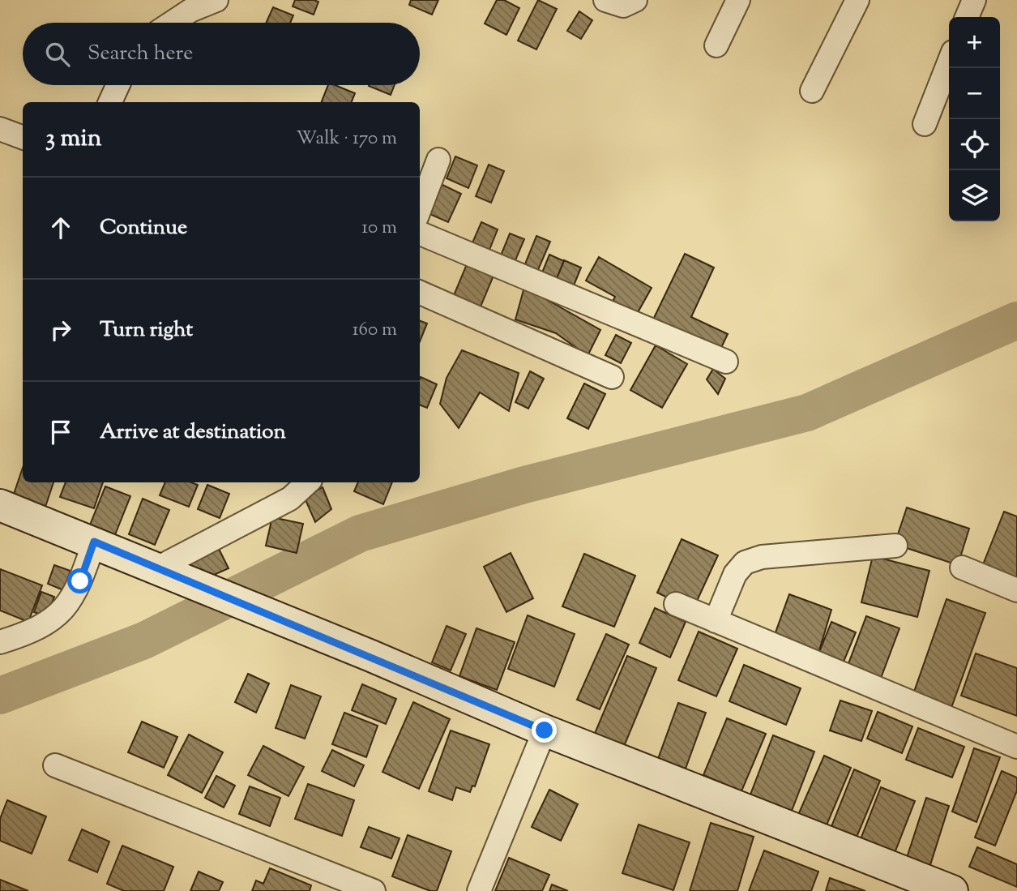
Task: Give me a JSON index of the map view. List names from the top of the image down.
{
  "page": {
    "map_buttons": ["+", "−"],
    "search": "Search here",
    "heading": ["3 min", "Walk · 170 m"],
    "list": [
      ["Continue", "10 m"],
      ["Turn right", "160 m"],
      "Arrive at destination"
    ]
  }
}
